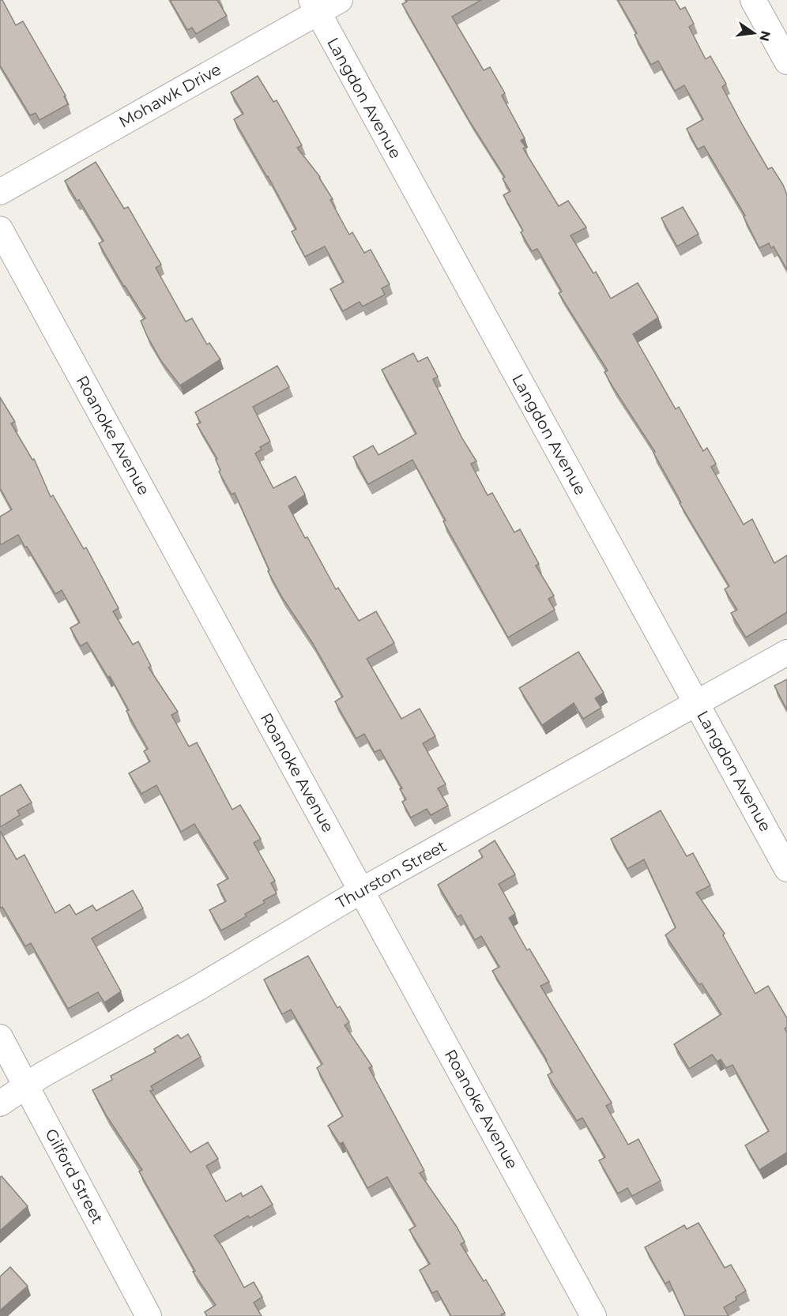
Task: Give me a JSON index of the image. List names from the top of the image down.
{
  "streets": {
    "street": [
      "Mohawk Drive",
      "Langdon Avenue",
      "Roanoke Avenue",
      "Thurston Street",
      "Gilford Street"
    ]
  },
  "crossings": [
    ["Mohawk Drive", "Langdon Avenue"],
    ["Langdon Avenue", "Thurston Street"],
    ["Roanoke Avenue", "Thurston Street"],
    ["Thurston Street", "Gilford Street"]
  ],
  "north": "right"
}
